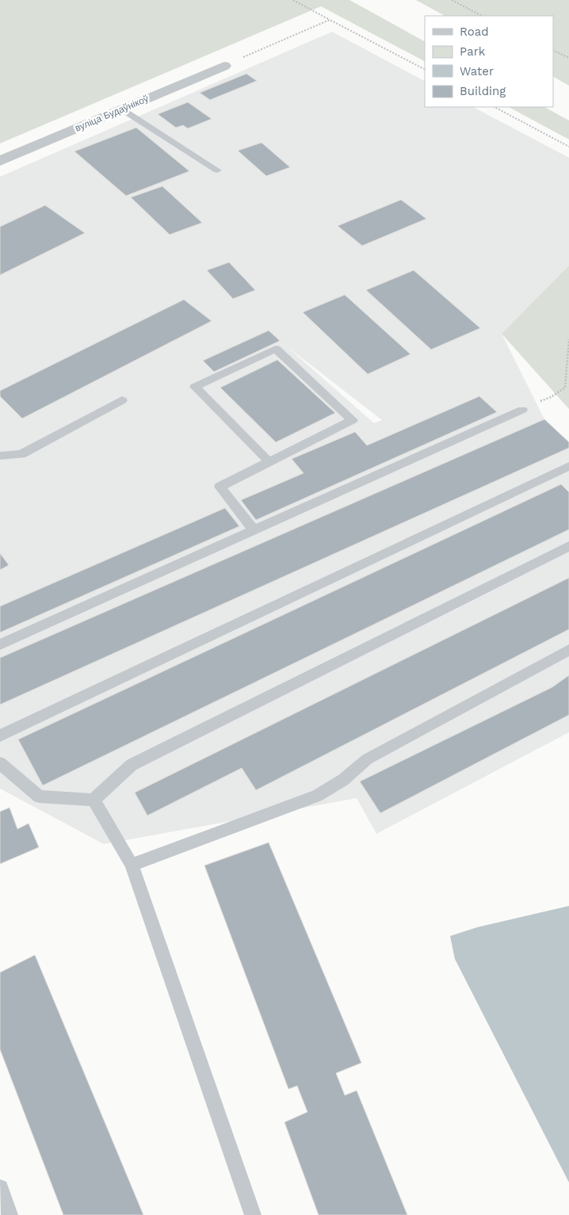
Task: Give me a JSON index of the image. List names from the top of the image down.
{
  "streets": {
    "street": ["вуліца Будаўнікоў"]
  },
  "legend": [
    "Road",
    "Park",
    "Water",
    "Building"
  ]
}
